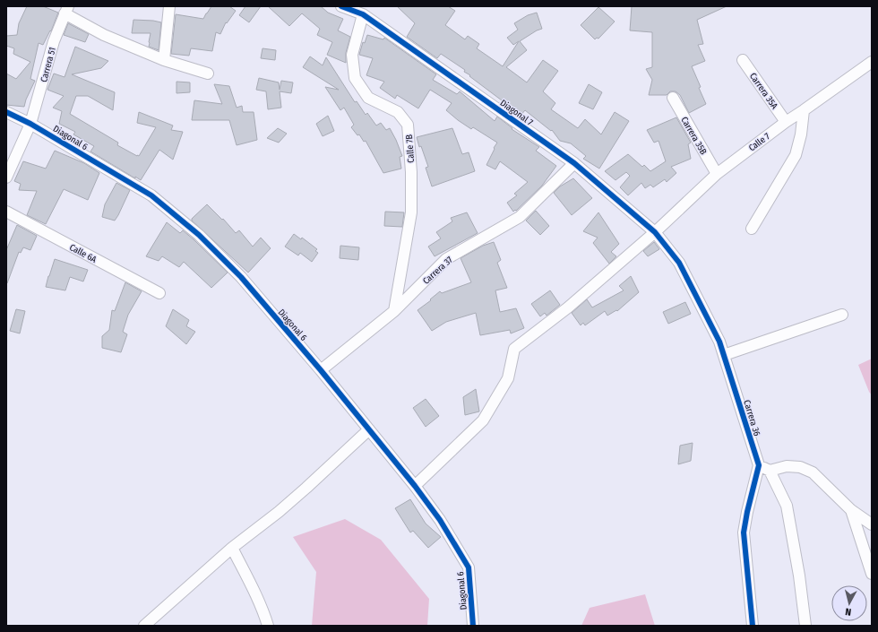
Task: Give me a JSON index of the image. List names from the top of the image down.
{
  "streets": {
    "street": [
      "Carrera 51",
      "Carrera 35A",
      "Diagonal 7",
      "Carrera 35B",
      "Diagonal 6",
      "Calle 7",
      "Calle 7B",
      "Calle 6A",
      "Carrera 37",
      "Carrera 36"
    ]
  },
  "crossings": [
    ["Carrera 51", "Diagonal 6"],
    ["Carrera 35A", "Calle 7"],
    ["Diagonal 7", "Calle 7"],
    ["Diagonal 7", "Calle 7B"],
    ["Diagonal 7", "Carrera 37"],
    ["Diagonal 7", "Carrera 36"],
    ["Carrera 35B", "Calle 7"],
    ["Diagonal 6", "Calle 7"],
    ["Diagonal 6", "Carrera 37"],
    ["Calle 7", "Carrera 36"],
    ["Calle 7B", "Carrera 37"]
  ],
  "north": "bottom"
}
